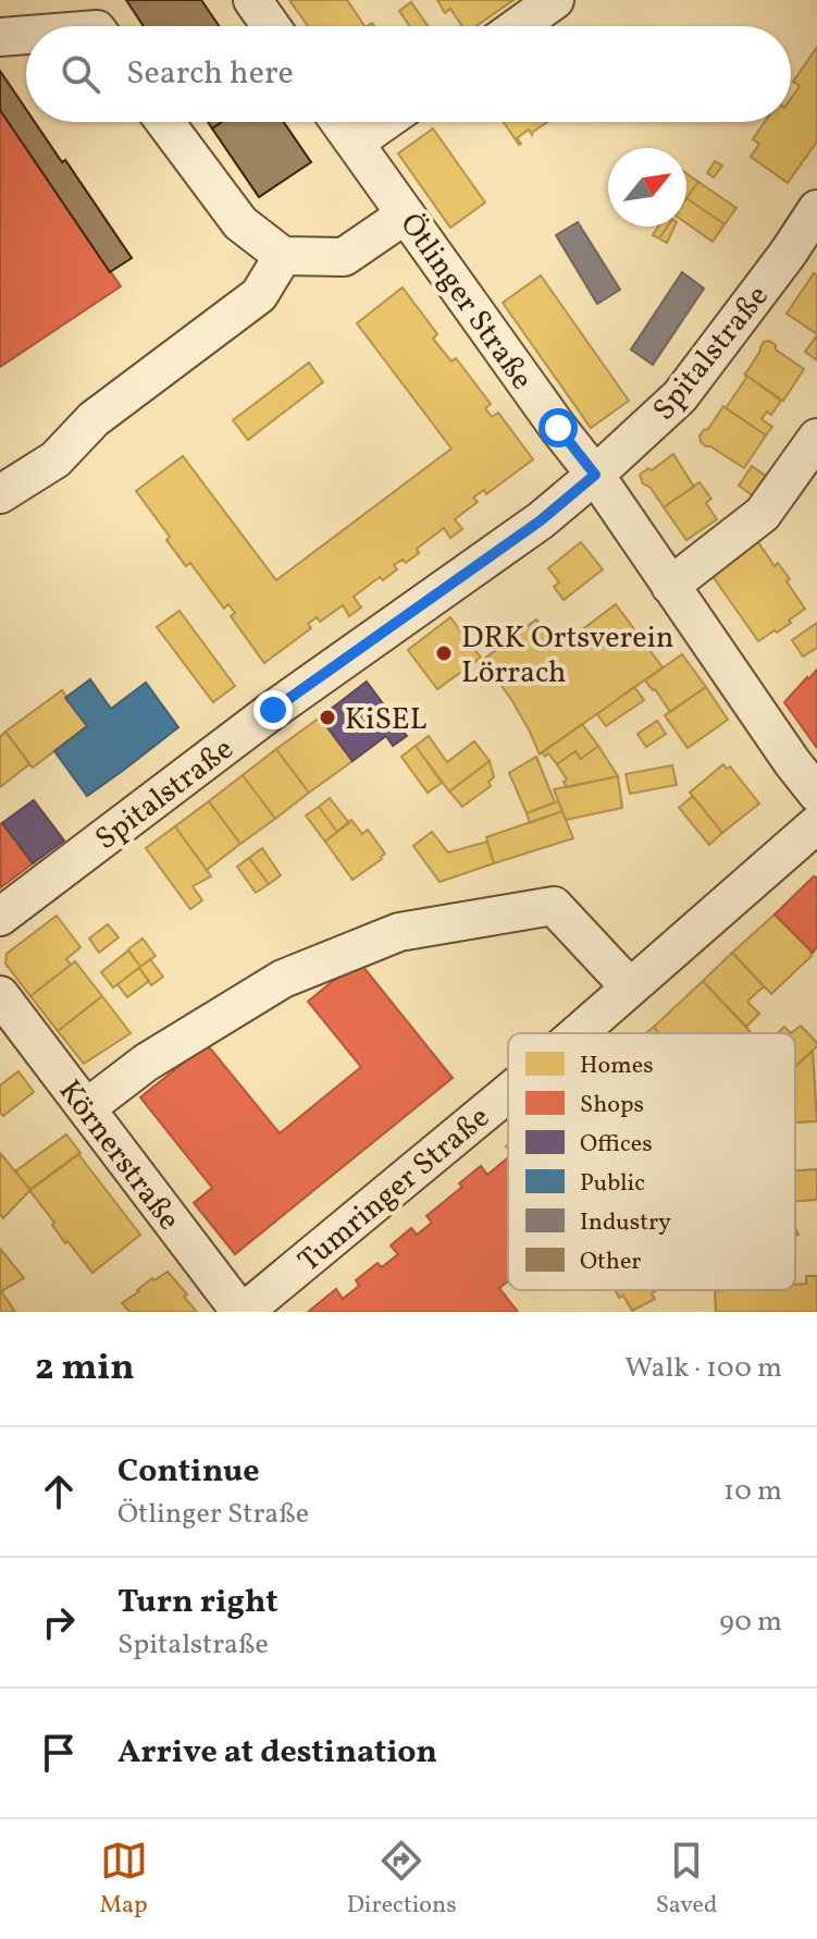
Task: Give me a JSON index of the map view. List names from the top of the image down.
{
  "streets": {
    "street": [
      "Ötlinger Straße",
      "Spitalstraße",
      "Körnerstraße",
      "Tumringer Straße"
    ]
  },
  "crossings": [
    ["Ötlinger Straße", "Spitalstraße"],
    ["Körnerstraße", "Tumringer Straße"]
  ],
  "places": ["DRK Ortsverein Lörrach", "KiSEL"],
  "legend": [
    "Homes",
    "Shops",
    "Offices",
    "Public",
    "Industry",
    "Other"
  ],
  "north": "top right",
  "page": {
    "search": "Search here",
    "heading": ["2 min", "Walk · 100 m"],
    "list": [
      ["Continue", "Ötlinger Straße", "10 m"],
      ["Turn right", "Spitalstraße", "90 m"],
      "Arrive at destination"
    ],
    "nav": ["Map", "Directions", "Saved"]
  }
}
